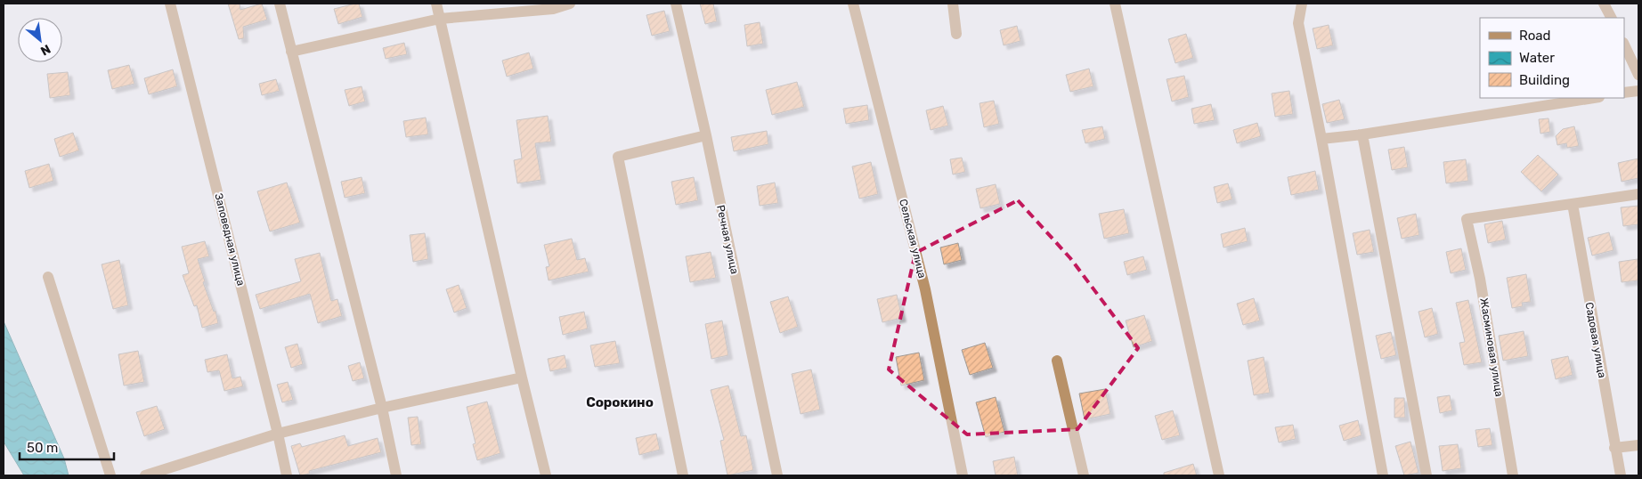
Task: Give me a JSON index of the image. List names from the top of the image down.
{
  "streets": {
    "street": [
      "Сельская улица",
      "Заповедная улица",
      "Речная улица",
      "Садовая улица",
      "Жасминовая улица"
    ]
  },
  "crossings": [
    ["Садовая улица", "Жасминовая улица"]
  ],
  "districts": ["Сорокино"],
  "legend": ["Road", "Water", "Building"],
  "scale_bar": "50 m",
  "north": "bottom right"
}
